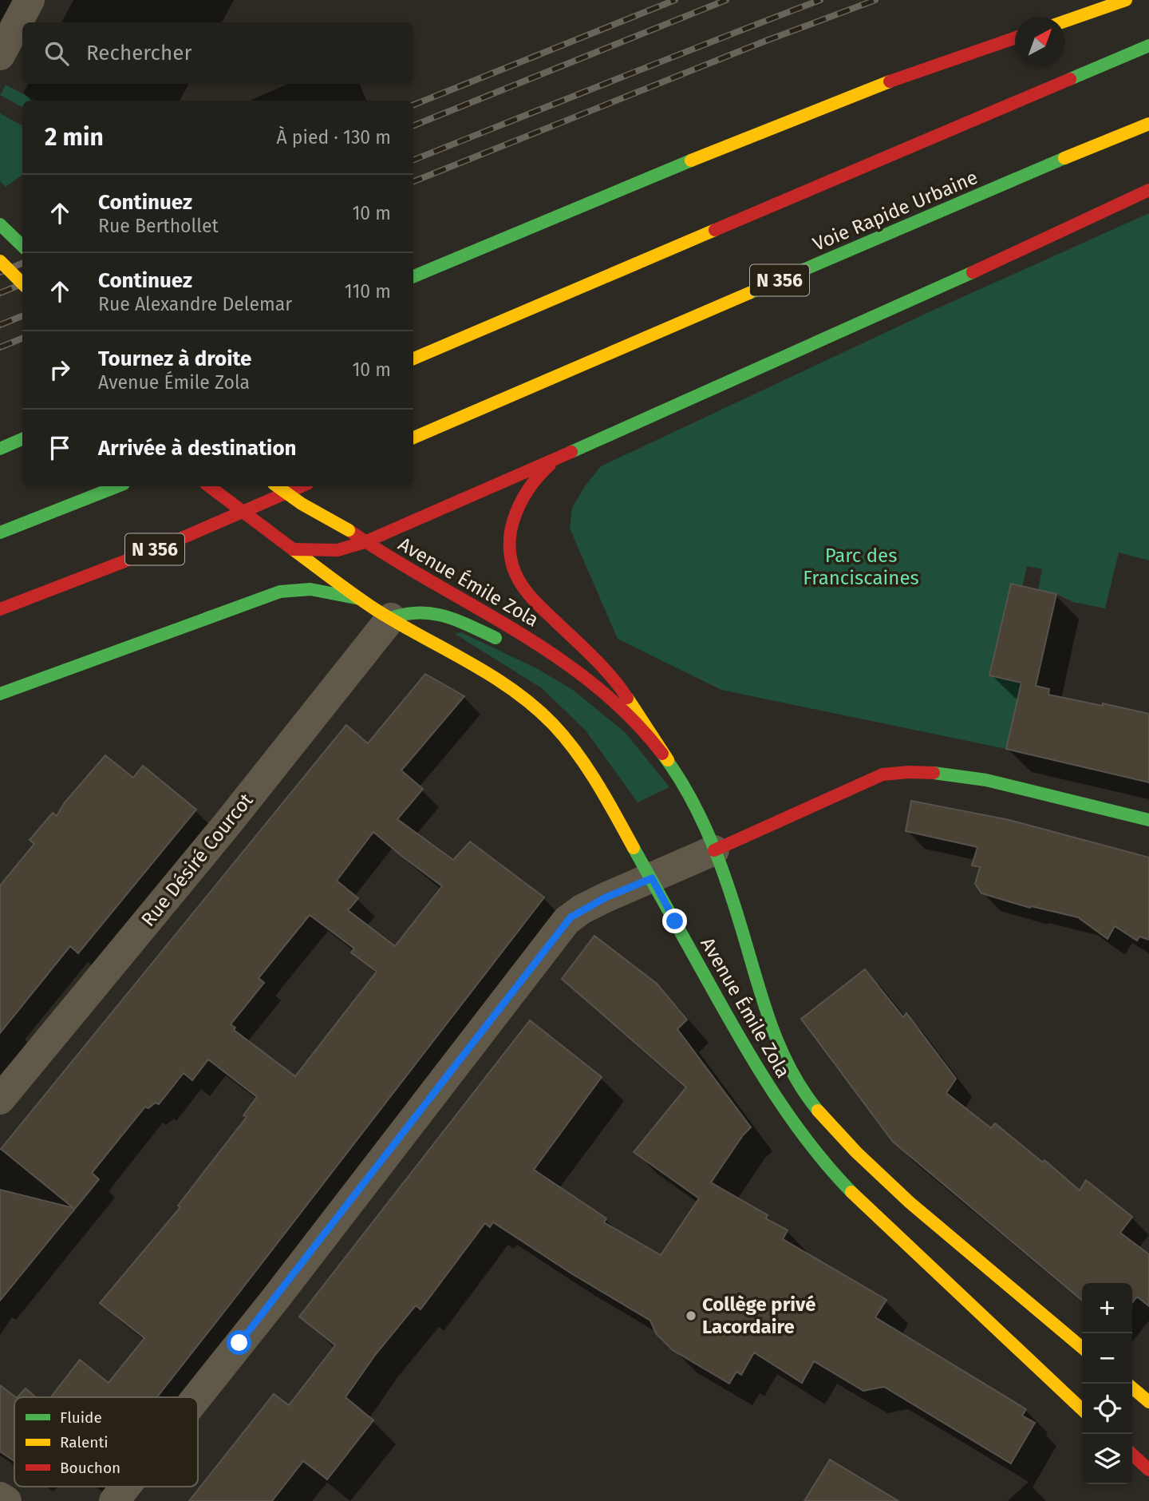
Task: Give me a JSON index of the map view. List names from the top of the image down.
{
  "streets": {
    "main road": ["Voie Rapide Urbaine", "N 356", "Avenue Émile Zola"],
    "street": ["Rue Désiré Courcot"]
  },
  "crossings": [
    ["Avenue Émile Zola", "Rue Désiré Courcot"]
  ],
  "parks": ["Parc des Franciscaines"],
  "places": ["Collège privé Lacordaire"],
  "legend": ["Fluide", "Ralenti", "Bouchon"],
  "north": "top right",
  "page": {
    "search": "Rechercher",
    "heading": ["2 min", "À pied · 130 m"],
    "list": [
      ["Continuez", "Rue Berthollet", "10 m"],
      ["Continuez", "Rue Alexandre Delemar", "110 m"],
      ["Tournez à droite", "Avenue Émile Zola", "10 m"],
      "Arrivée à destination"
    ],
    "map_buttons": ["+", "−"]
  }
}
